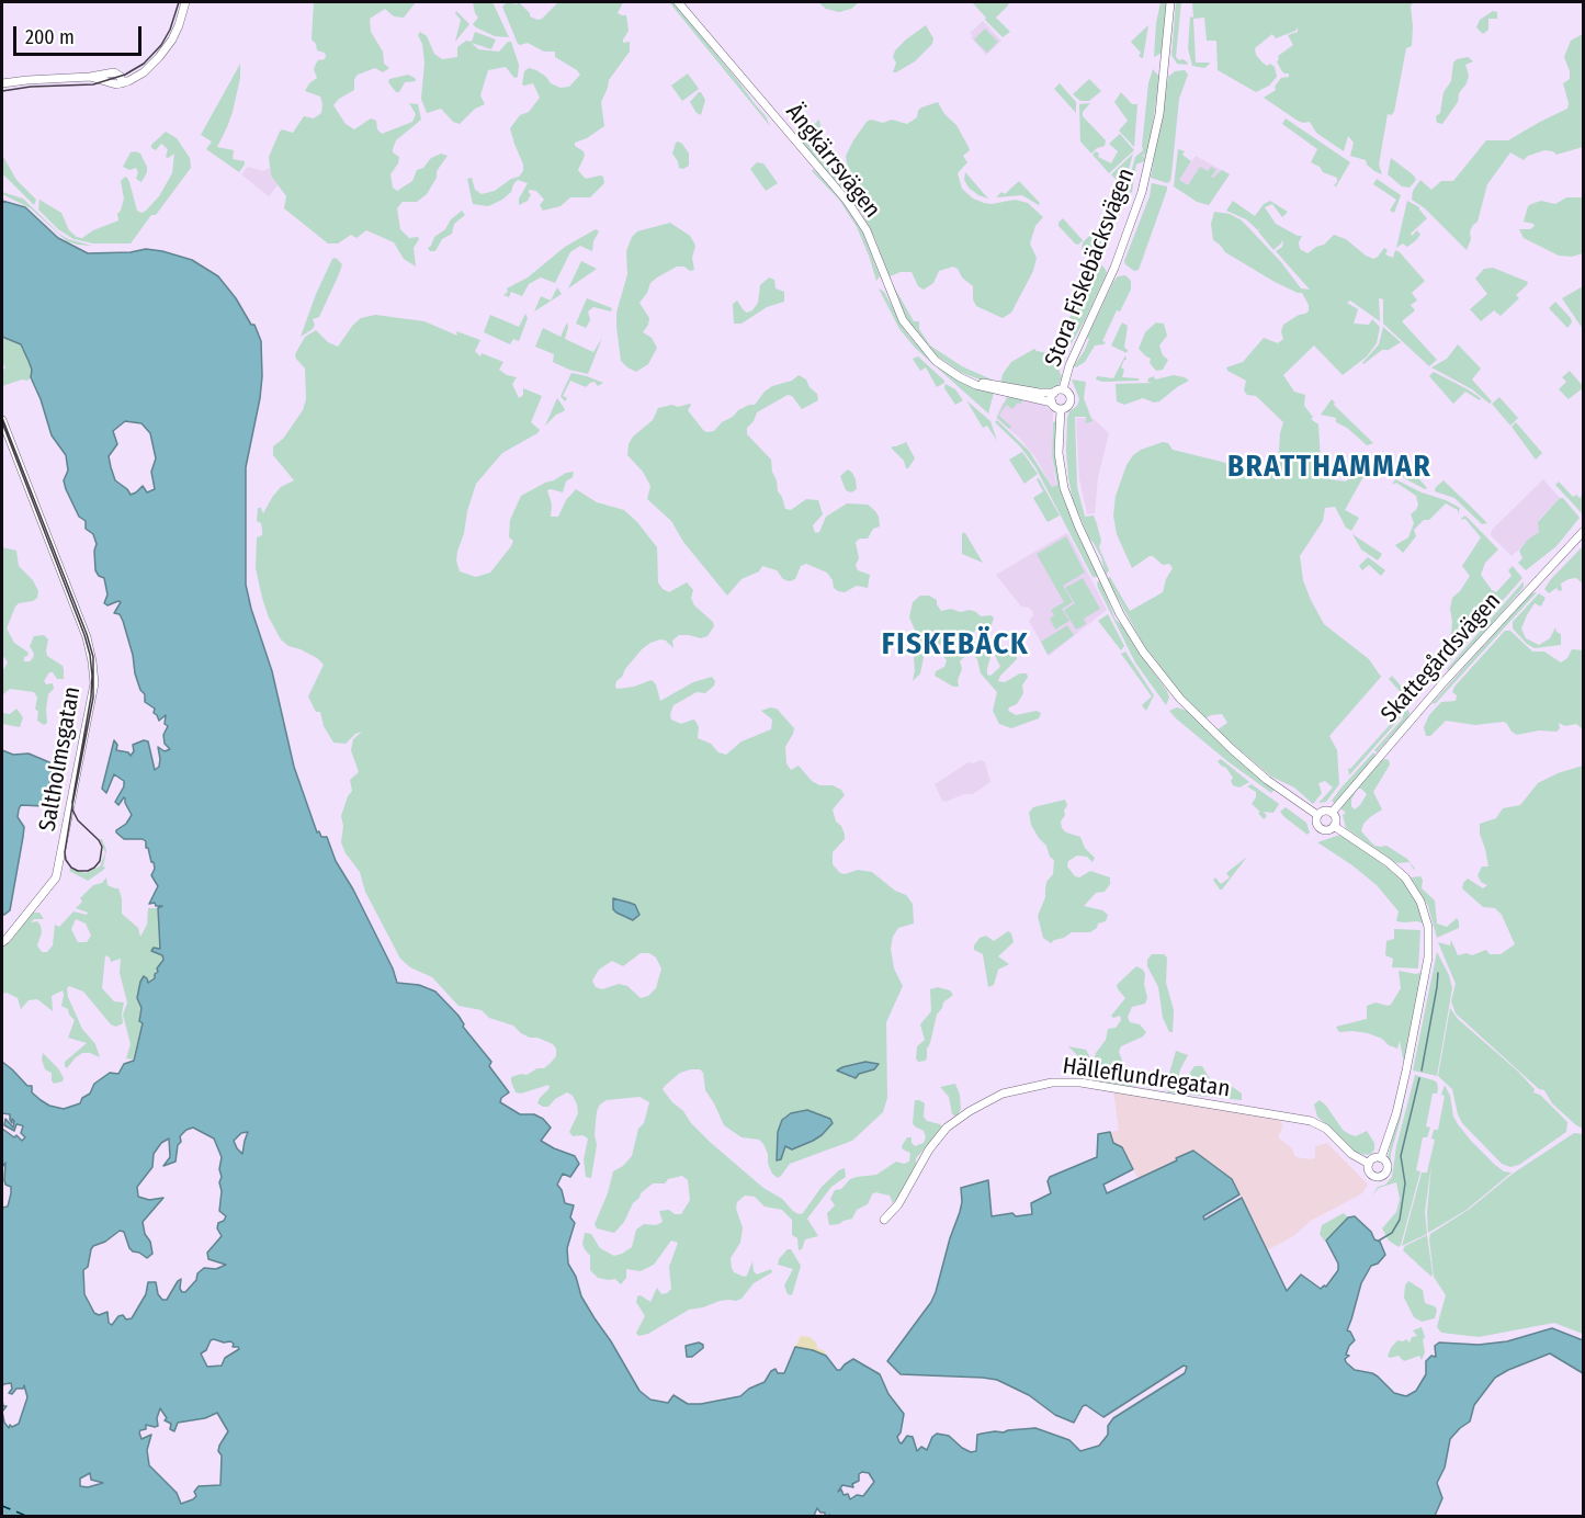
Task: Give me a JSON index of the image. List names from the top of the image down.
{
  "streets": {
    "street": [
      "Ängkärrsvägen",
      "Stora Fiskebäcksvägen",
      "Skattegårdsvägen",
      "Saltholmsgatan",
      "Hälleflundregatan"
    ]
  },
  "crossings": [
    ["Ängkärrsvägen", "Stora Fiskebäcksvägen"]
  ],
  "districts": ["BRATTHAMMAR", "FISKEBÄCK"],
  "scale_bar": "200 m"
}
